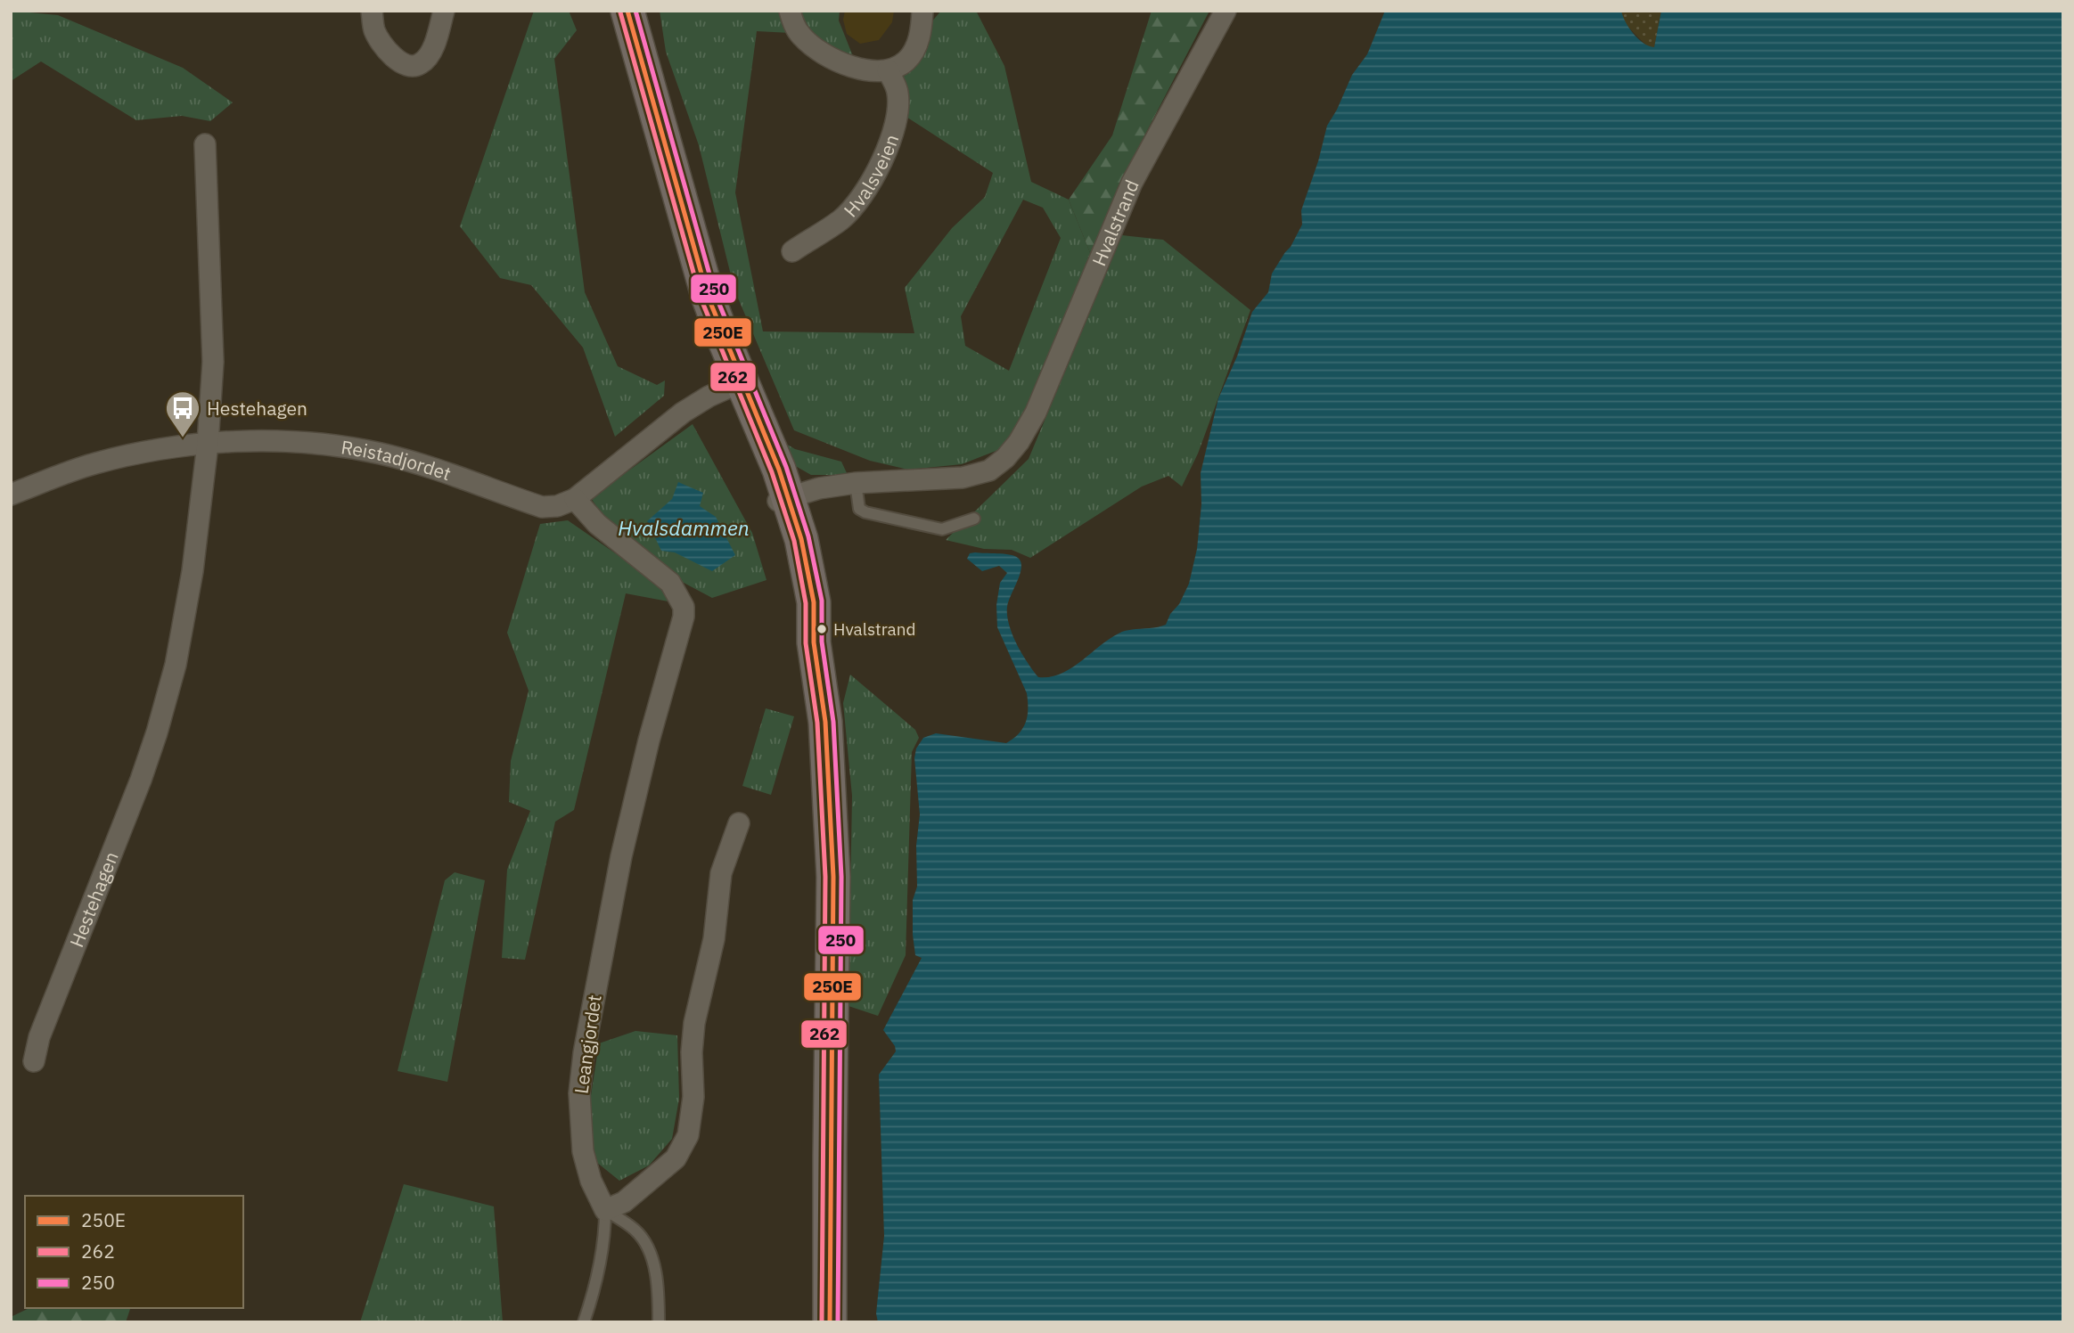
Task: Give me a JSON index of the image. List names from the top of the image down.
{
  "streets": {
    "street": [
      "Hvalsveien",
      "Hvalstrand",
      "Reistadjordet",
      "Hestehagen",
      "Leangjordet"
    ]
  },
  "crossings": [
    ["Reistadjordet", "Hestehagen"],
    ["Reistadjordet", "Leangjordet"]
  ],
  "water": ["Hvalsdammen"],
  "places": {
    "bus stop": ["Hestehagen"],
    "other": ["Hvalstrand"]
  },
  "lines": ["transit line 250E", "transit line 250", "transit line 262"],
  "legend": ["250E", "262", "250"]
}
